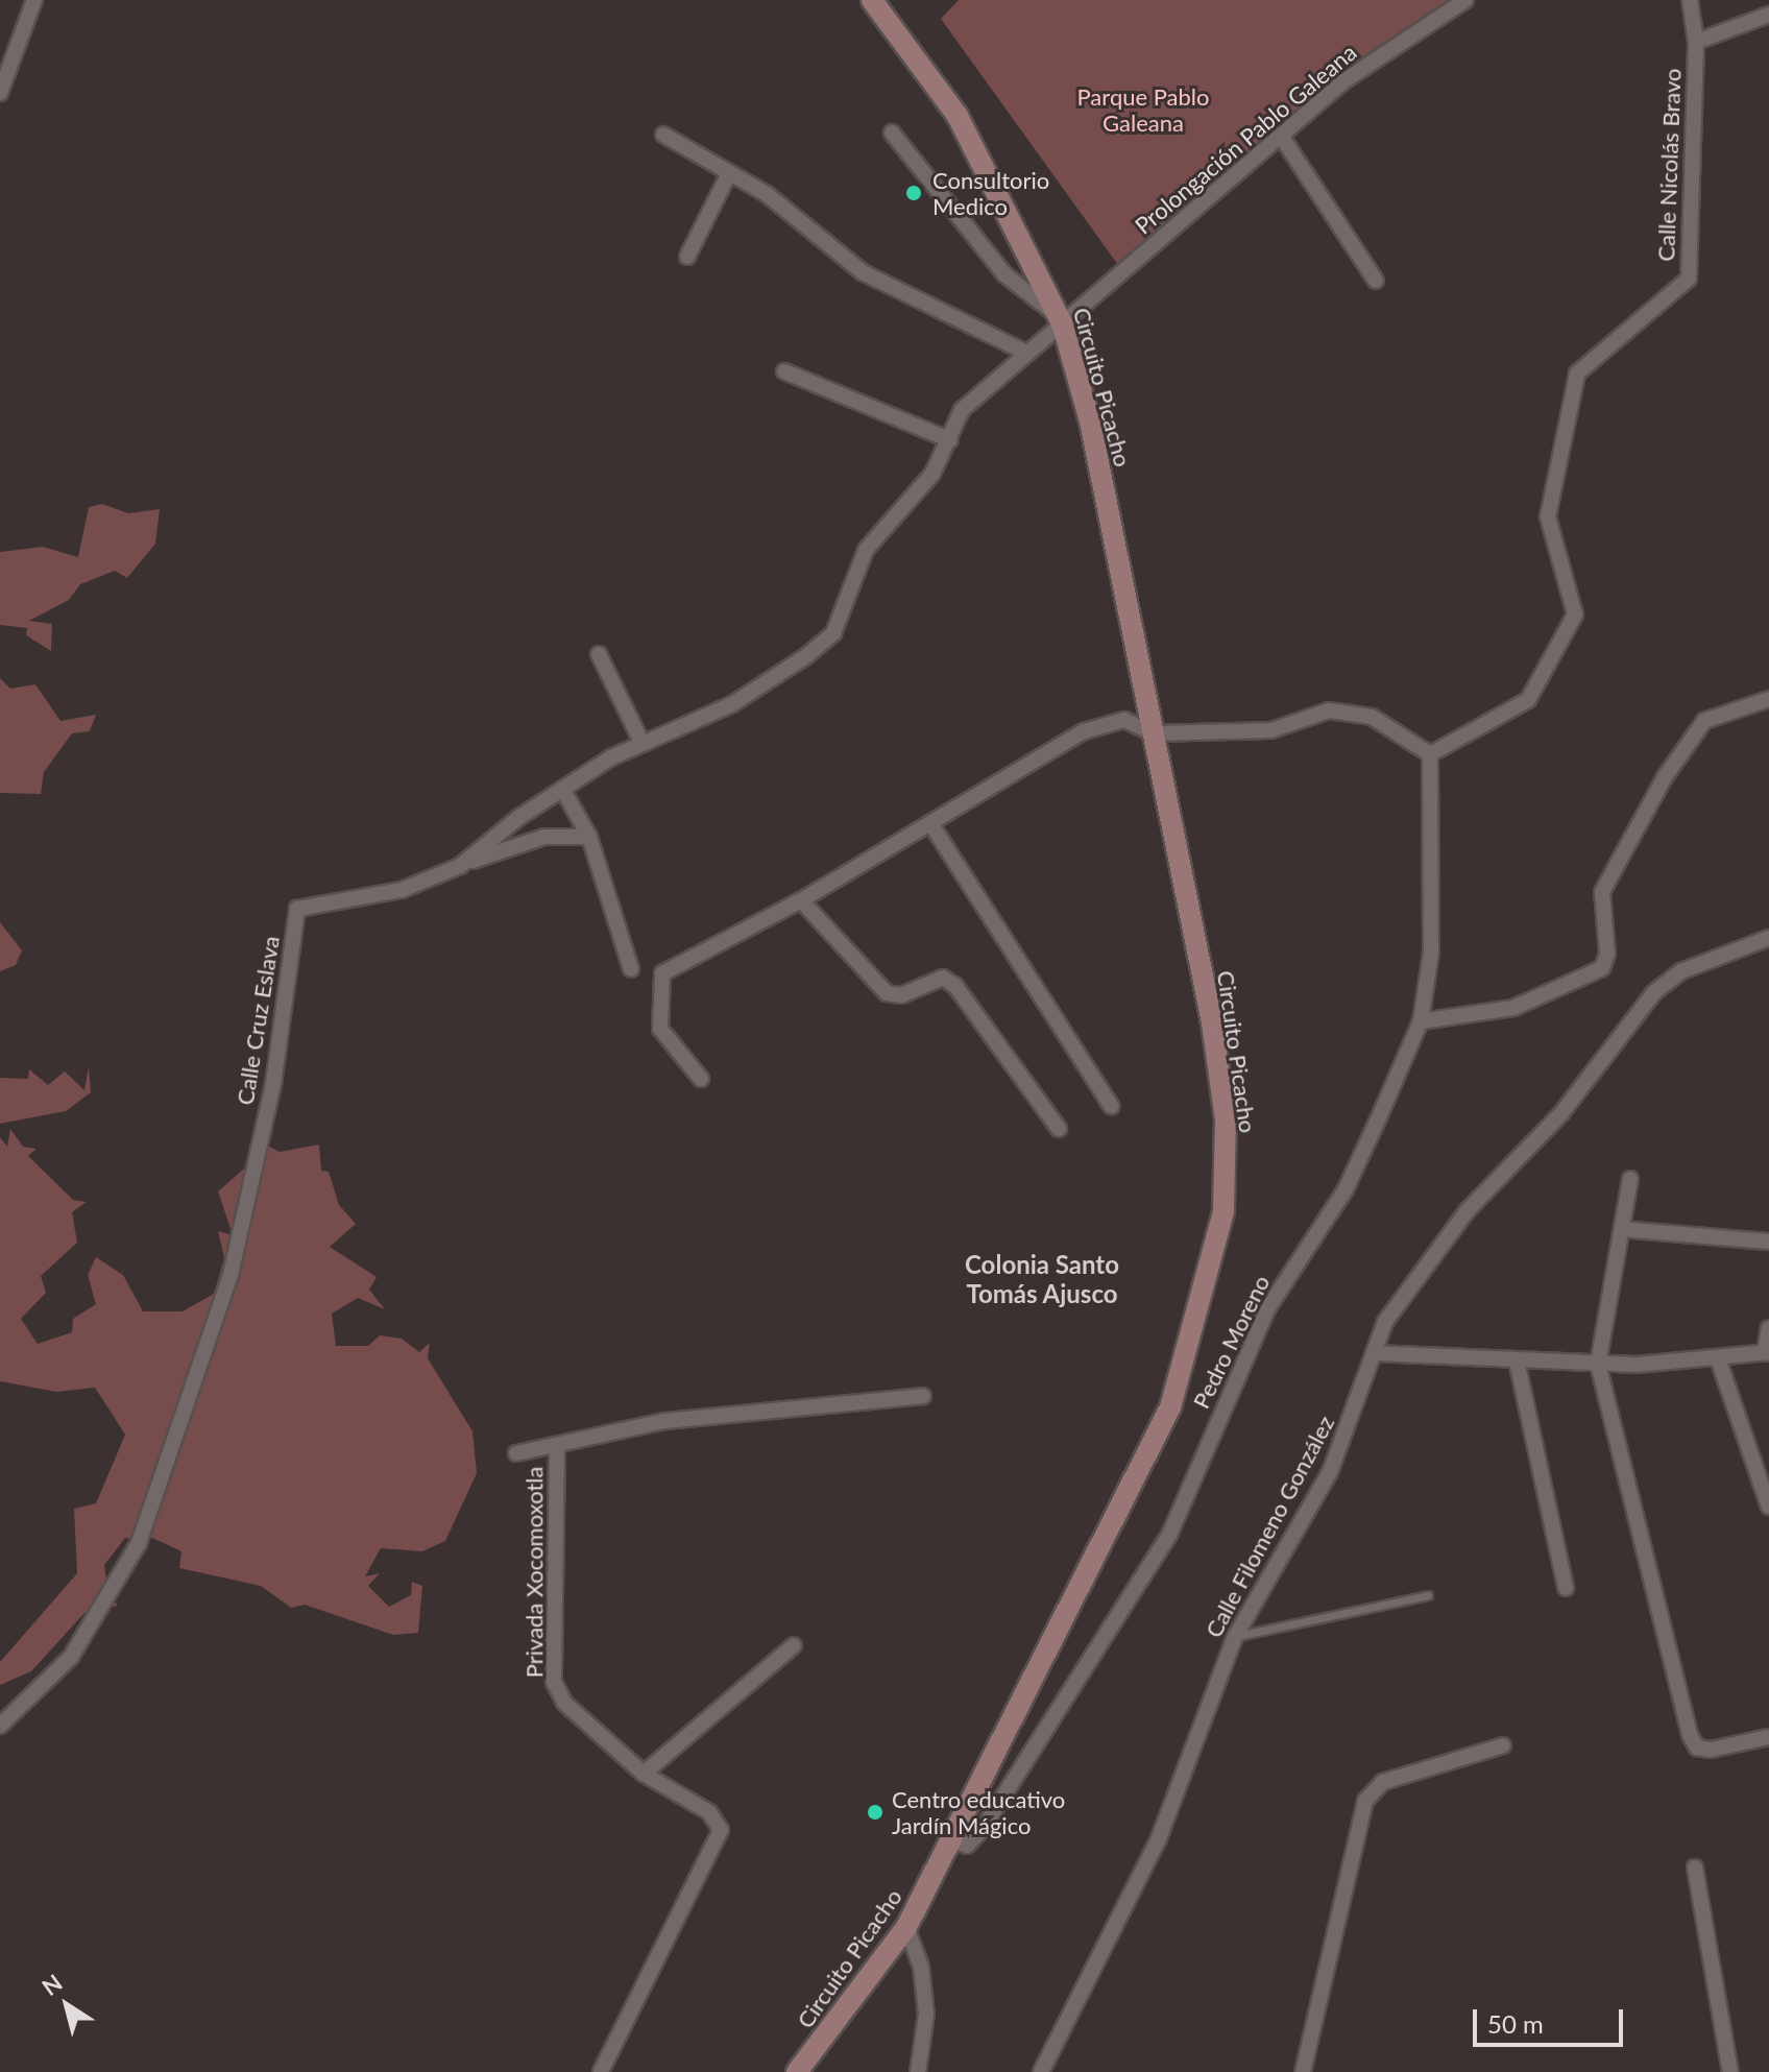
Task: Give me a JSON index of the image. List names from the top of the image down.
{
  "streets": {
    "main road": ["Circuito Picacho"],
    "street": [
      "Prolongación Pablo Galeana",
      "Calle Nicolás Bravo",
      "Calle Cruz Eslava",
      "Pedro Moreno",
      "Calle Filomeno González",
      "Privada Xocomoxotla"
    ]
  },
  "crossings": [
    ["Prolongación Pablo Galeana", "Circuito Picacho"],
    ["Prolongación Pablo Galeana", "Calle Cruz Eslava"],
    ["Calle Nicolás Bravo", "Pedro Moreno"],
    ["Circuito Picacho", "Calle Cruz Eslava"],
    ["Circuito Picacho", "Pedro Moreno"]
  ],
  "districts": ["Colonia Santo Tomás Ajusco"],
  "parks": ["Parque Pablo Galeana"],
  "places": ["Consultorio Medico", "Centro educativo Jardín Mágico"],
  "scale_bar": "50 m",
  "north": "top left"
}
